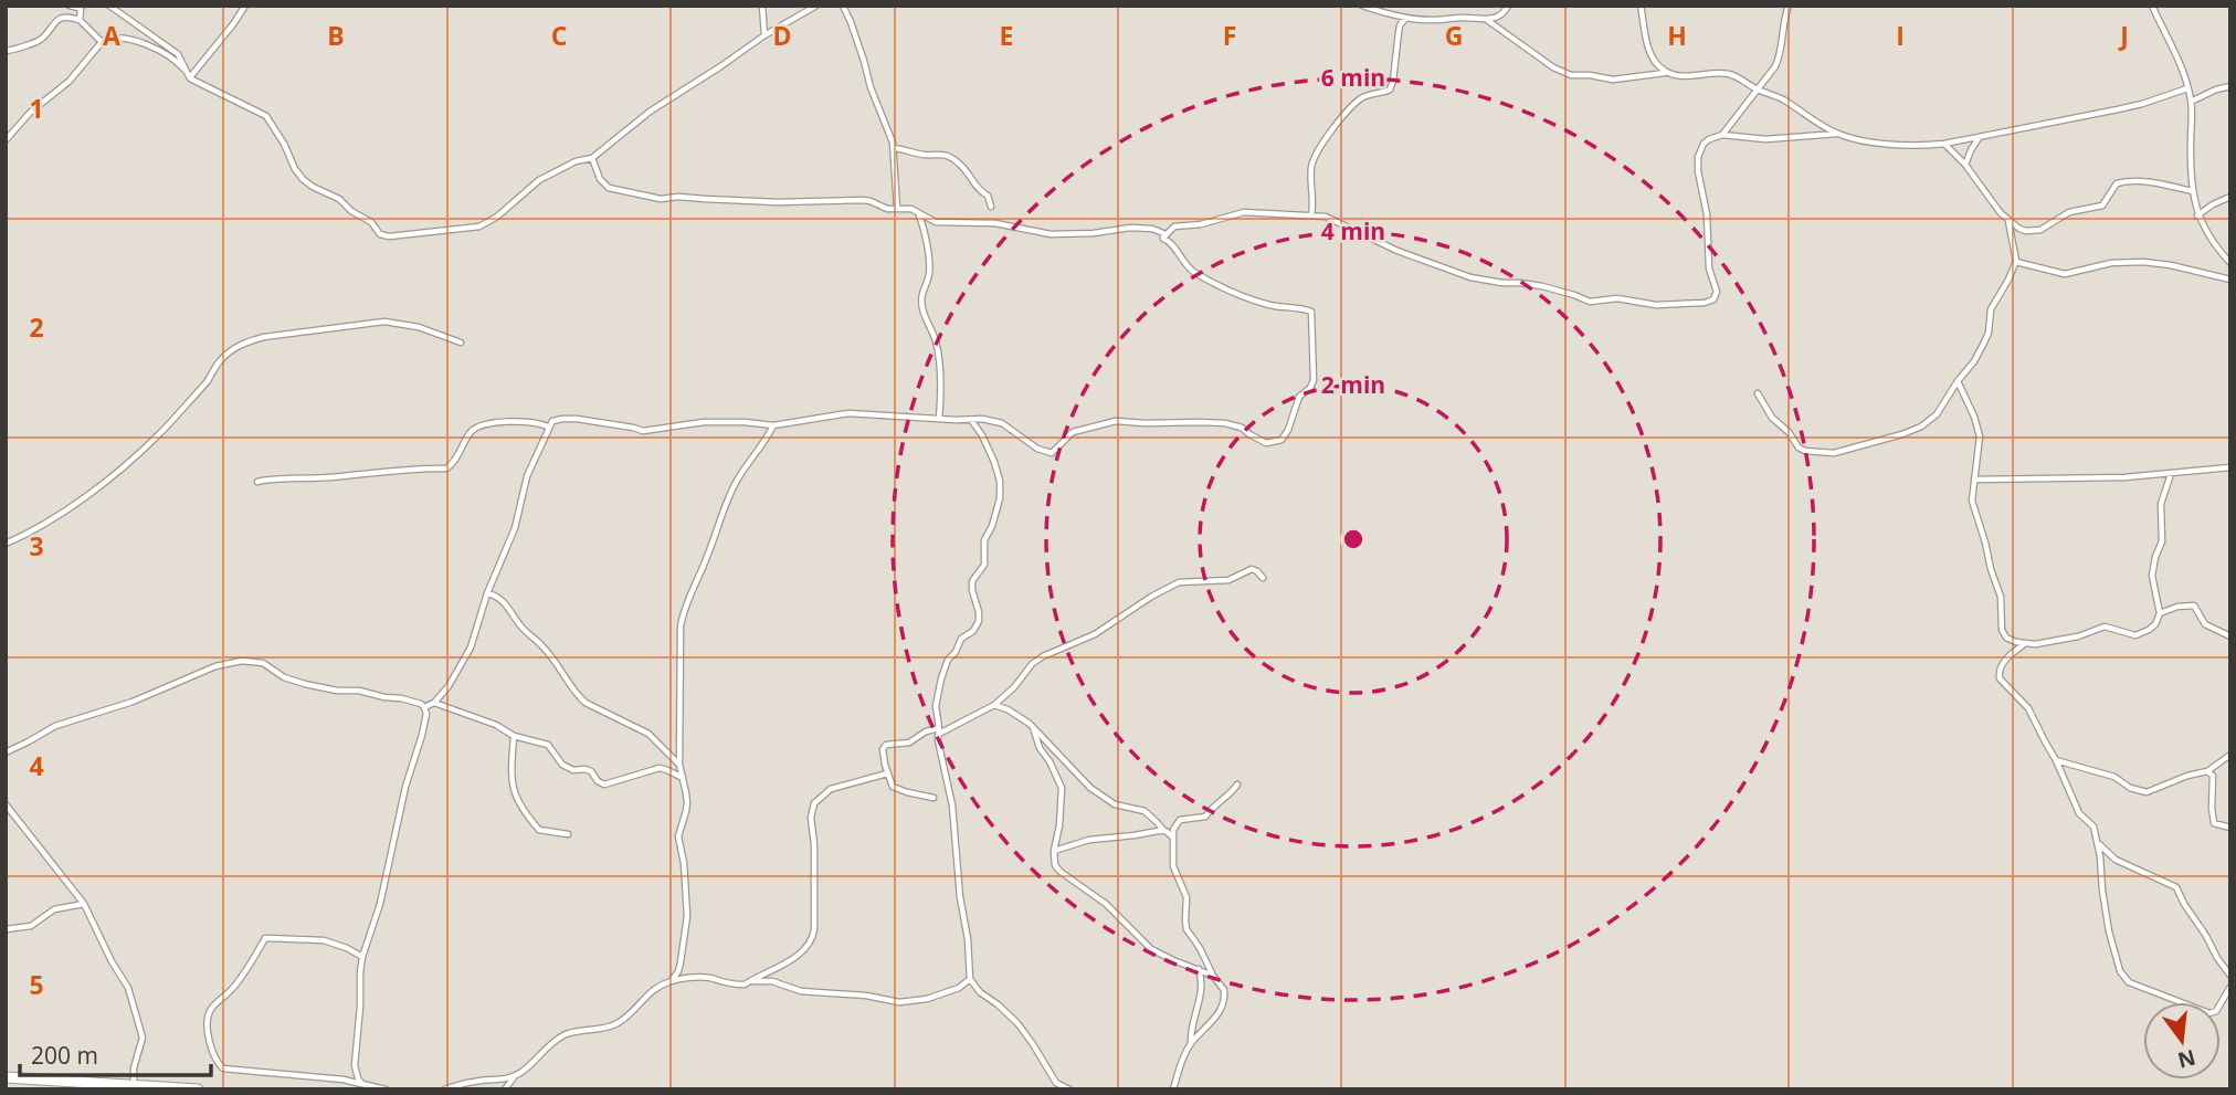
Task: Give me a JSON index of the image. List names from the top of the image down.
{
  "scale_bar": "200 m",
  "north": "bottom",
  "grid": {
    "columns": [
      "A",
      "B",
      "C",
      "D",
      "E",
      "F",
      "G",
      "H",
      "I",
      "J"
    ],
    "rows": [
      "1",
      "2",
      "3",
      "4",
      "5"
    ]
  },
  "rings": ["6 min", "4 min", "2 min"]
}
